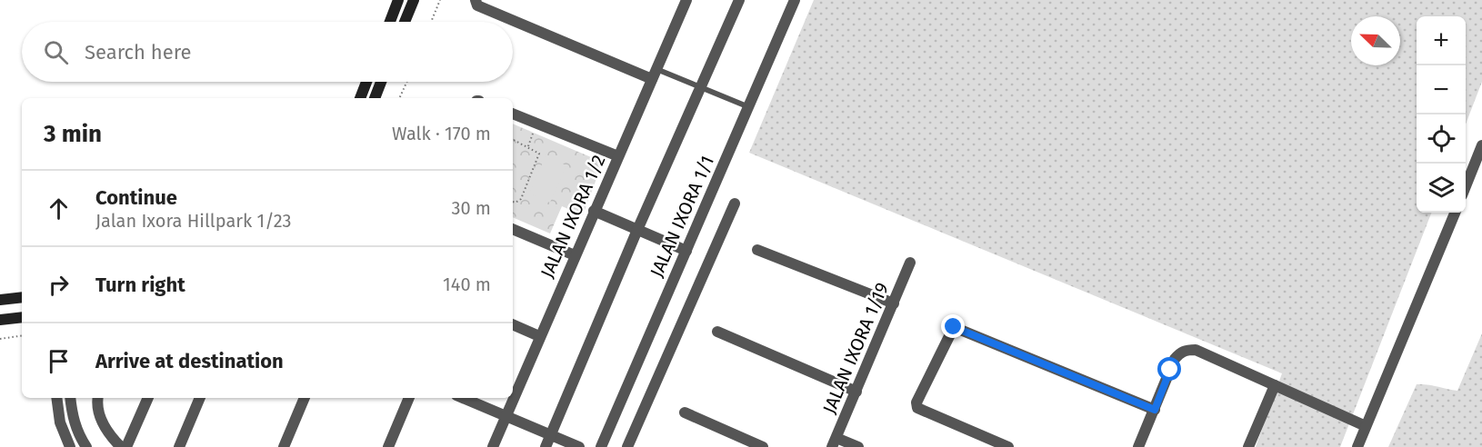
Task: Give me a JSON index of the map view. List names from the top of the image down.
{
  "streets": {
    "street": ["JALAN IXORA 1/2", "JALAN IXORA 1/1", "JALAN IXORA 1/19"]
  },
  "north": "top left",
  "page": {
    "map_buttons": ["+", "−"],
    "search": "Search here",
    "heading": ["3 min", "Walk · 170 m"],
    "list": [
      ["Continue", "Jalan Ixora Hillpark 1/23", "30 m"],
      ["Turn right", "140 m"],
      "Arrive at destination"
    ]
  }
}
